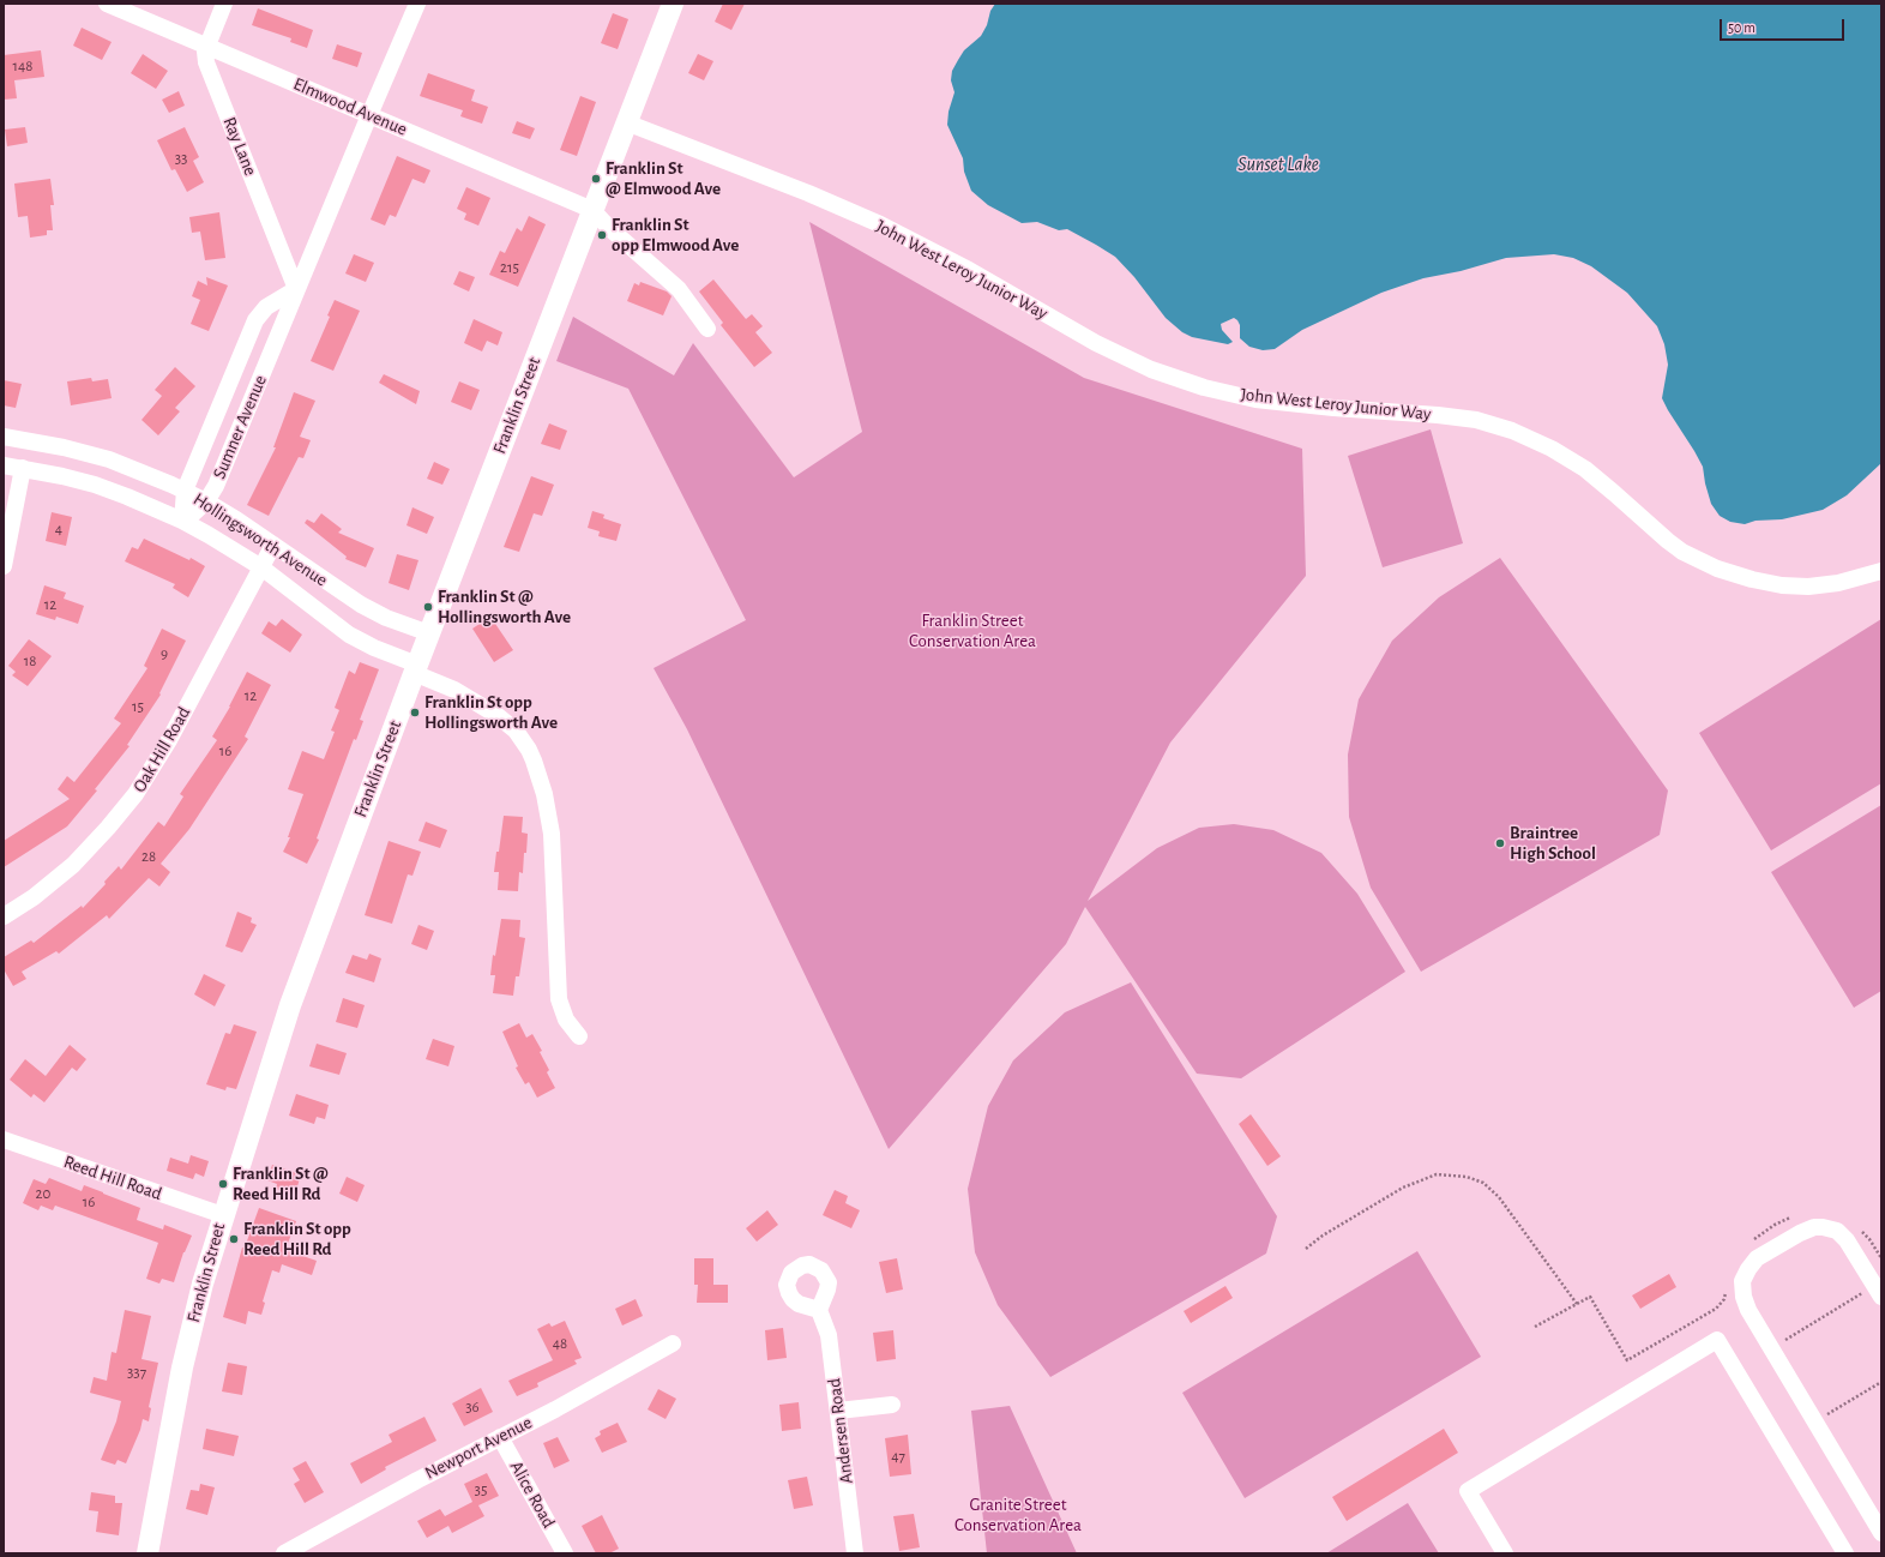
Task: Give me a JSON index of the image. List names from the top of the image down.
{
  "streets": {
    "main road": ["Franklin Street"],
    "street": [
      "Elmwood Avenue",
      "Ray Lane",
      "John West Leroy Junior Way",
      "Sumner Avenue",
      "Hollingsworth Avenue",
      "Oak Hill Road",
      "Reed Hill Road",
      "Andersen Road",
      "Newport Avenue",
      "Alice Road"
    ]
  },
  "crossings": [
    ["Elmwood Avenue", "Ray Lane"],
    ["Elmwood Avenue", "Franklin Street"],
    ["Elmwood Avenue", "Sumner Avenue"],
    ["Ray Lane", "Sumner Avenue"],
    ["John West Leroy Junior Way", "Franklin Street"],
    ["Franklin Street", "Hollingsworth Avenue"],
    ["Franklin Street", "Reed Hill Road"],
    ["Sumner Avenue", "Hollingsworth Avenue"],
    ["Hollingsworth Avenue", "Oak Hill Road"],
    ["Newport Avenue", "Alice Road"]
  ],
  "water": ["Sunset Lake"],
  "parks": ["Franklin Street Conservation Area", "Granite Street Conservation Area"],
  "places": [
    "Franklin St @ Elmwood Ave",
    "Franklin St opp Elmwood Ave",
    "Franklin St @ Hollingsworth Ave",
    "Franklin St opp Hollingsworth Ave",
    "Braintree High School",
    "Franklin St @ Reed Hill Rd",
    "Franklin St opp Reed Hill Rd"
  ],
  "house_numbers": [
    "148",
    "33",
    "215",
    "4",
    "12",
    "9",
    "18",
    "12",
    "15",
    "16",
    "28",
    "20",
    "16",
    "48",
    "337",
    "36",
    "47",
    "35"
  ],
  "scale_bar": "50 m"
}
